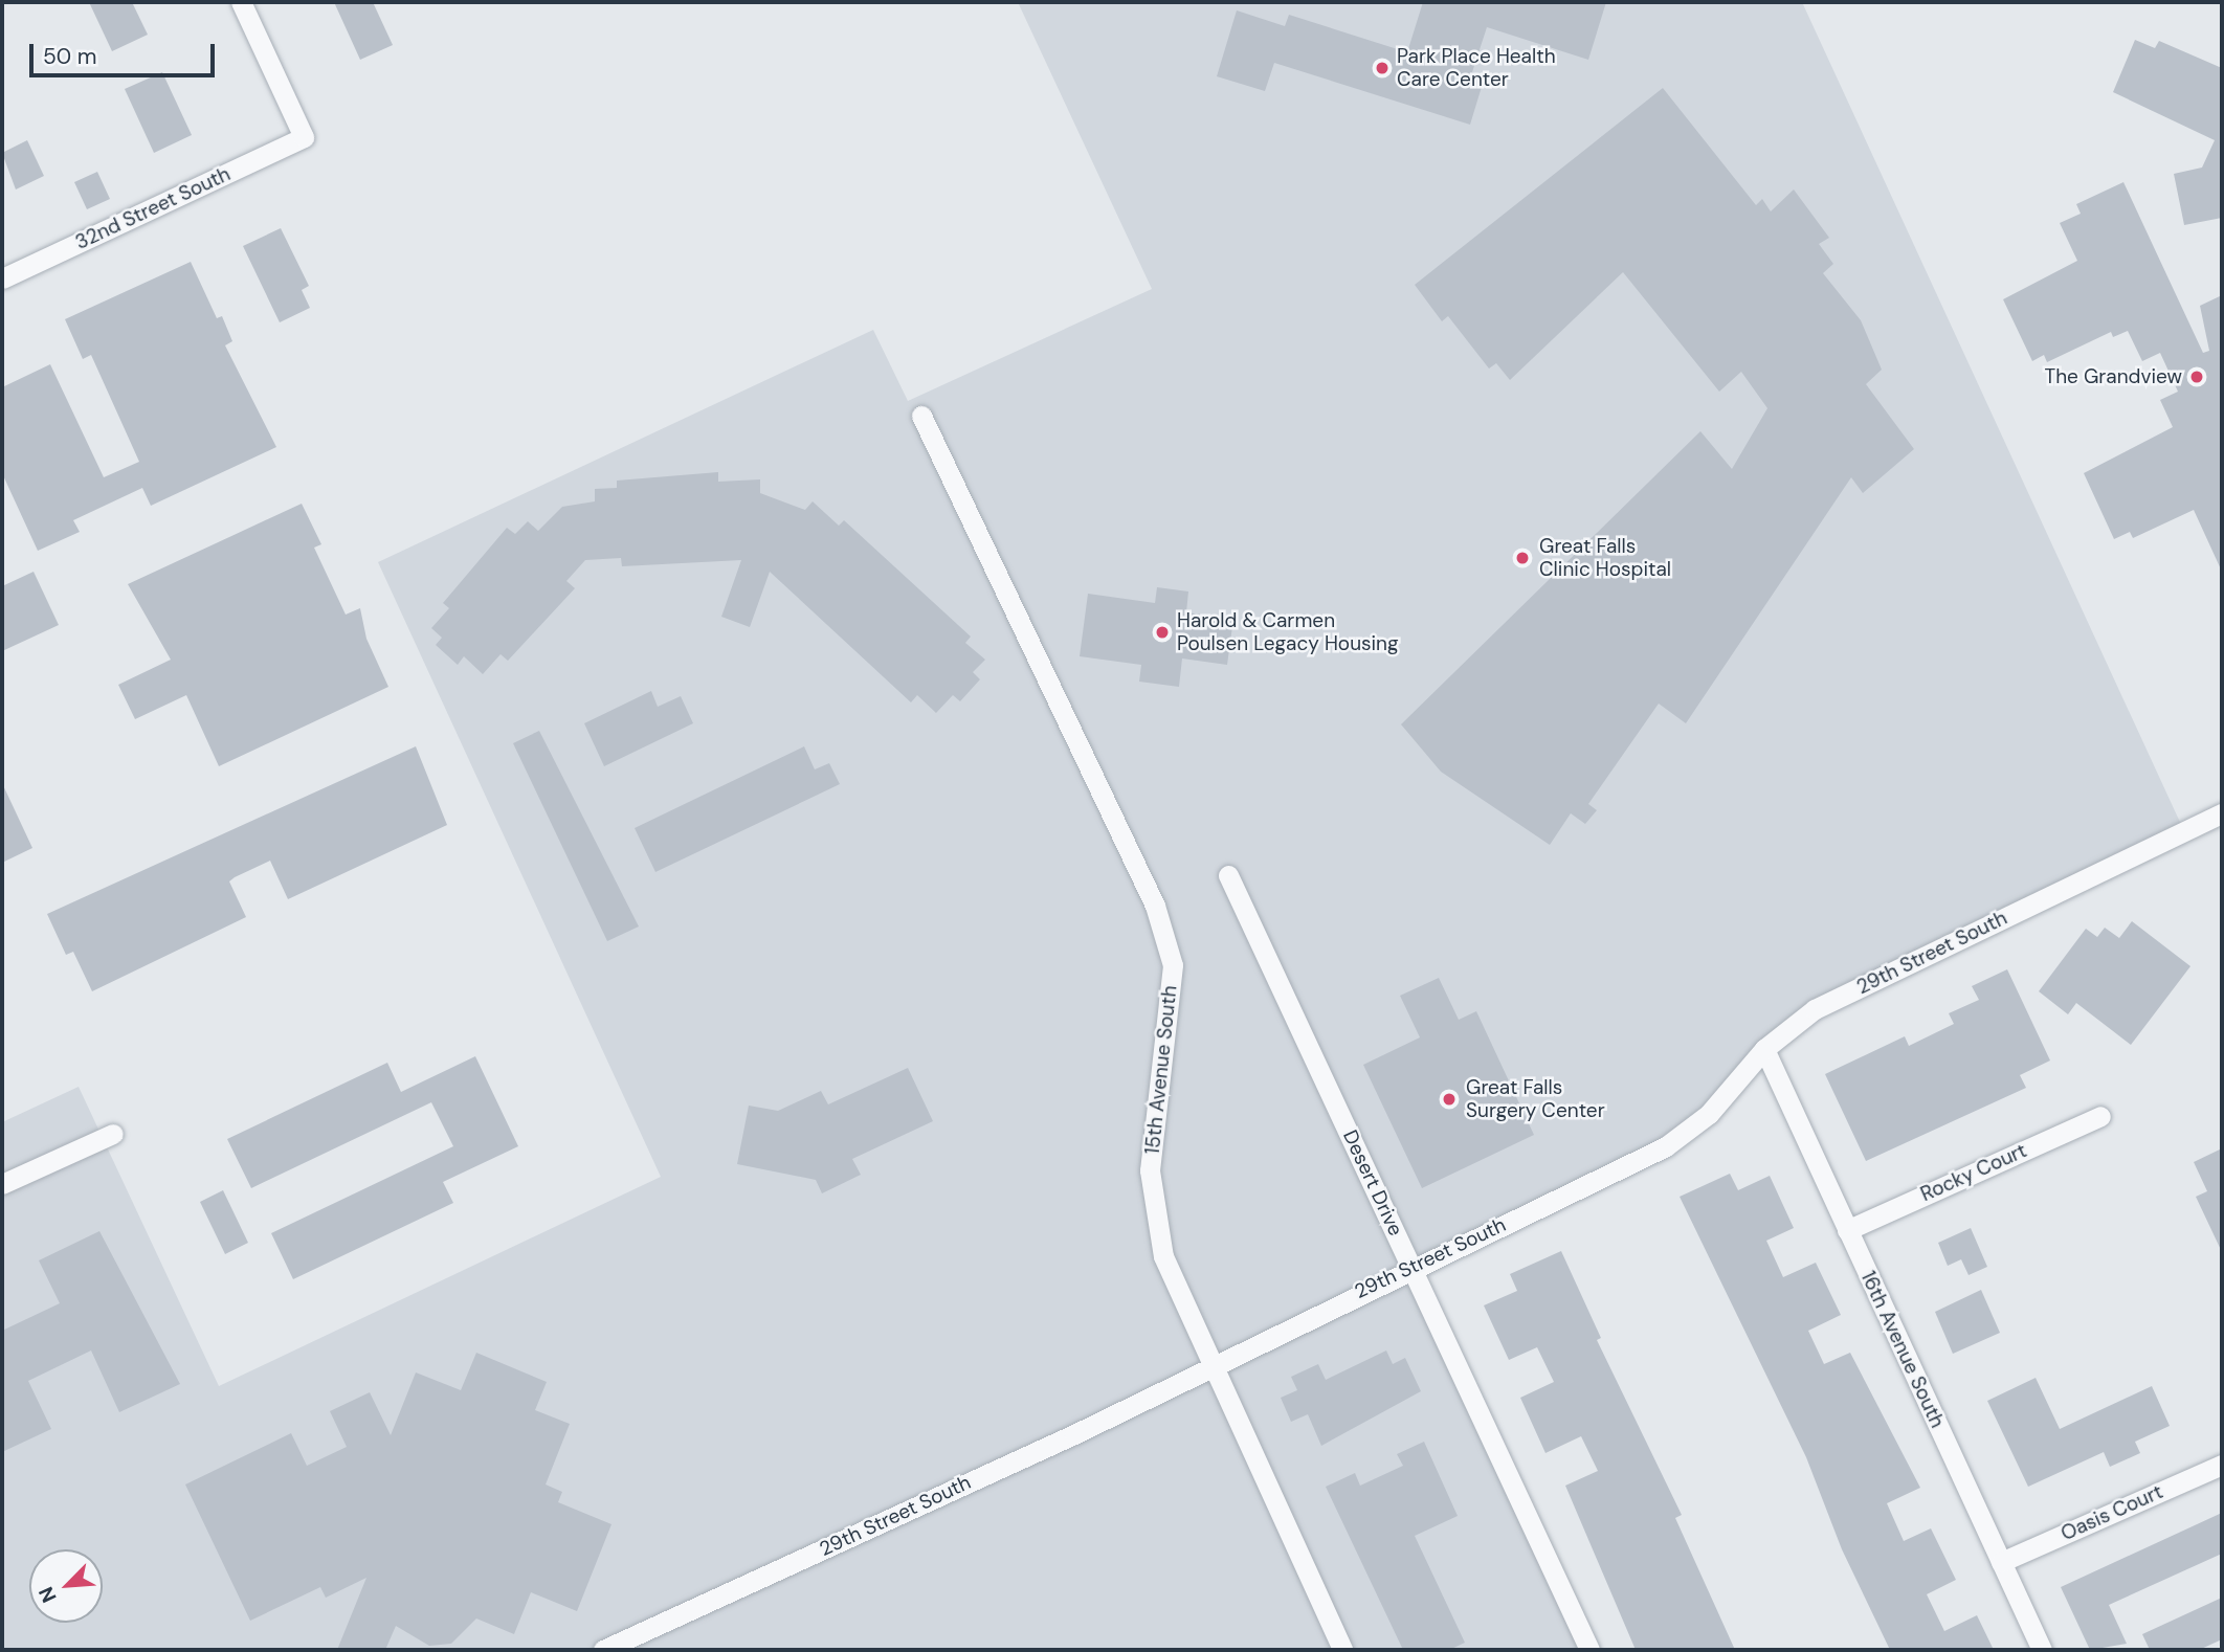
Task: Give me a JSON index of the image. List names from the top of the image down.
{
  "streets": {
    "street": [
      "32nd Street South",
      "29th Street South",
      "15th Avenue South",
      "Rocky Court",
      "Desert Drive",
      "16th Avenue South",
      "Oasis Court"
    ]
  },
  "crossings": [
    ["29th Street South", "15th Avenue South"],
    ["29th Street South", "Desert Drive"],
    ["29th Street South", "16th Avenue South"],
    ["Rocky Court", "16th Avenue South"],
    ["16th Avenue South", "Oasis Court"]
  ],
  "places": [
    "Park Place Health Care Center",
    "The Grandview",
    "Great Falls Clinic Hospital",
    "Harold & Carmen Poulsen Legacy Housing",
    "Great Falls Surgery Center"
  ],
  "scale_bar": "50 m",
  "north": "bottom left"
}
